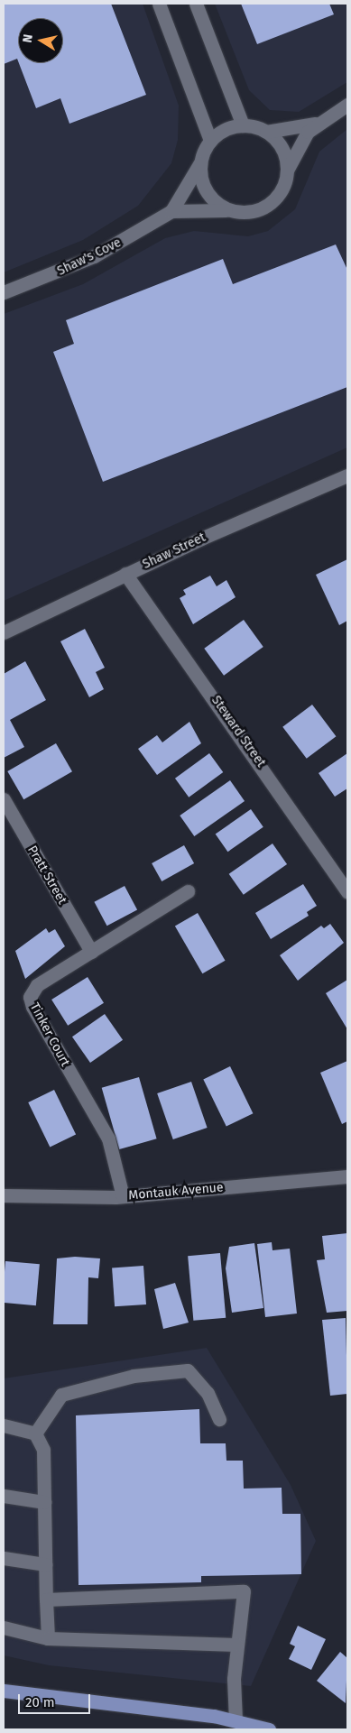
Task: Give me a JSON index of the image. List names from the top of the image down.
{
  "streets": {
    "street": [
      "Shaw's Cove",
      "Shaw Street",
      "Steward Street",
      "Pratt Street",
      "Tinker Court",
      "Montauk Avenue"
    ]
  },
  "crossings": [
    ["Shaw Street", "Steward Street"],
    ["Pratt Street", "Tinker Court"],
    ["Tinker Court", "Montauk Avenue"]
  ],
  "scale_bar": "20 m",
  "north": "left"
}
